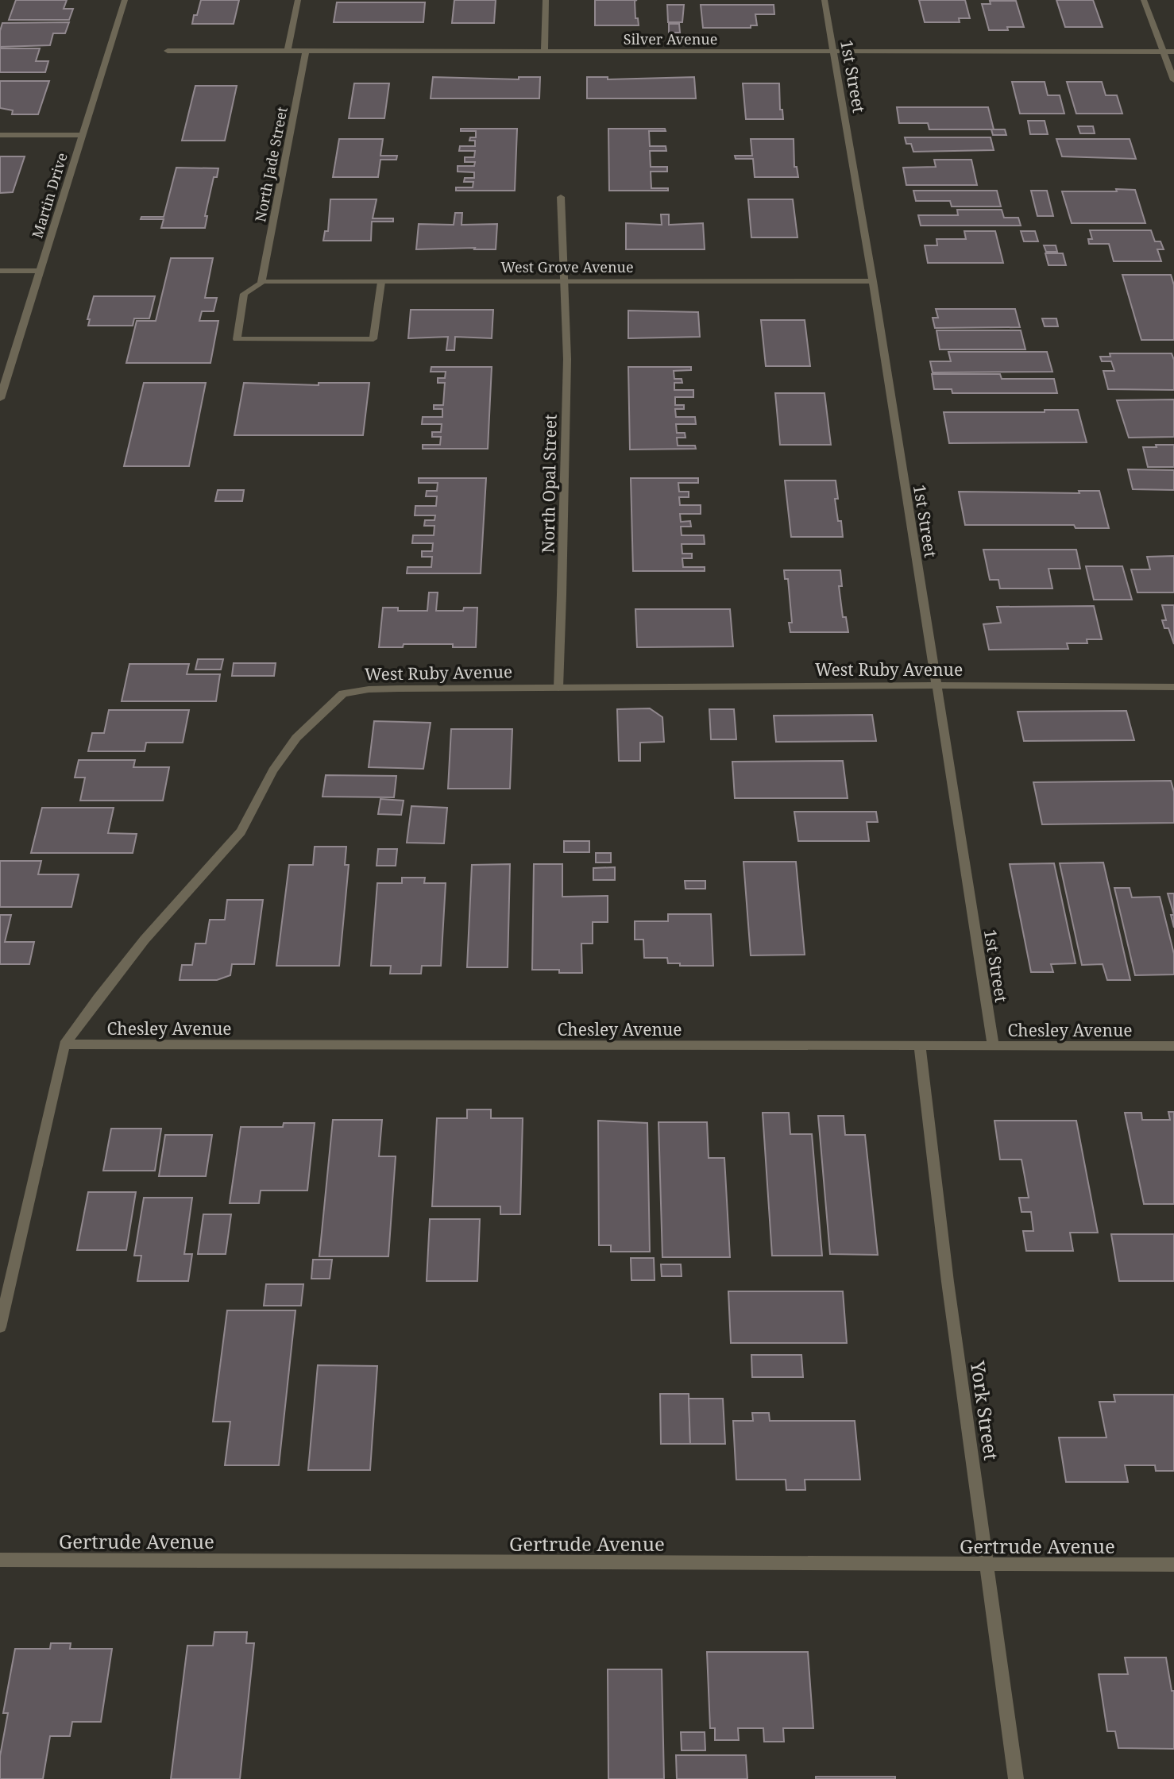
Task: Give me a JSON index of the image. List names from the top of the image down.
{
  "streets": {
    "street": [
      "Silver Avenue",
      "1st Street",
      "North Jade Street",
      "Martin Drive",
      "West Grove Avenue",
      "North Opal Street",
      "West Ruby Avenue",
      "Chesley Avenue",
      "York Street",
      "Gertrude Avenue"
    ]
  },
  "crossings": [
    ["Silver Avenue", "1st Street"],
    ["Silver Avenue", "North Jade Street"],
    ["1st Street", "West Grove Avenue"],
    ["1st Street", "West Ruby Avenue"],
    ["1st Street", "Chesley Avenue"],
    ["North Jade Street", "West Grove Avenue"],
    ["West Grove Avenue", "North Opal Street"],
    ["North Opal Street", "West Ruby Avenue"],
    ["West Ruby Avenue", "Chesley Avenue"],
    ["Chesley Avenue", "York Street"],
    ["York Street", "Gertrude Avenue"]
  ]
}
